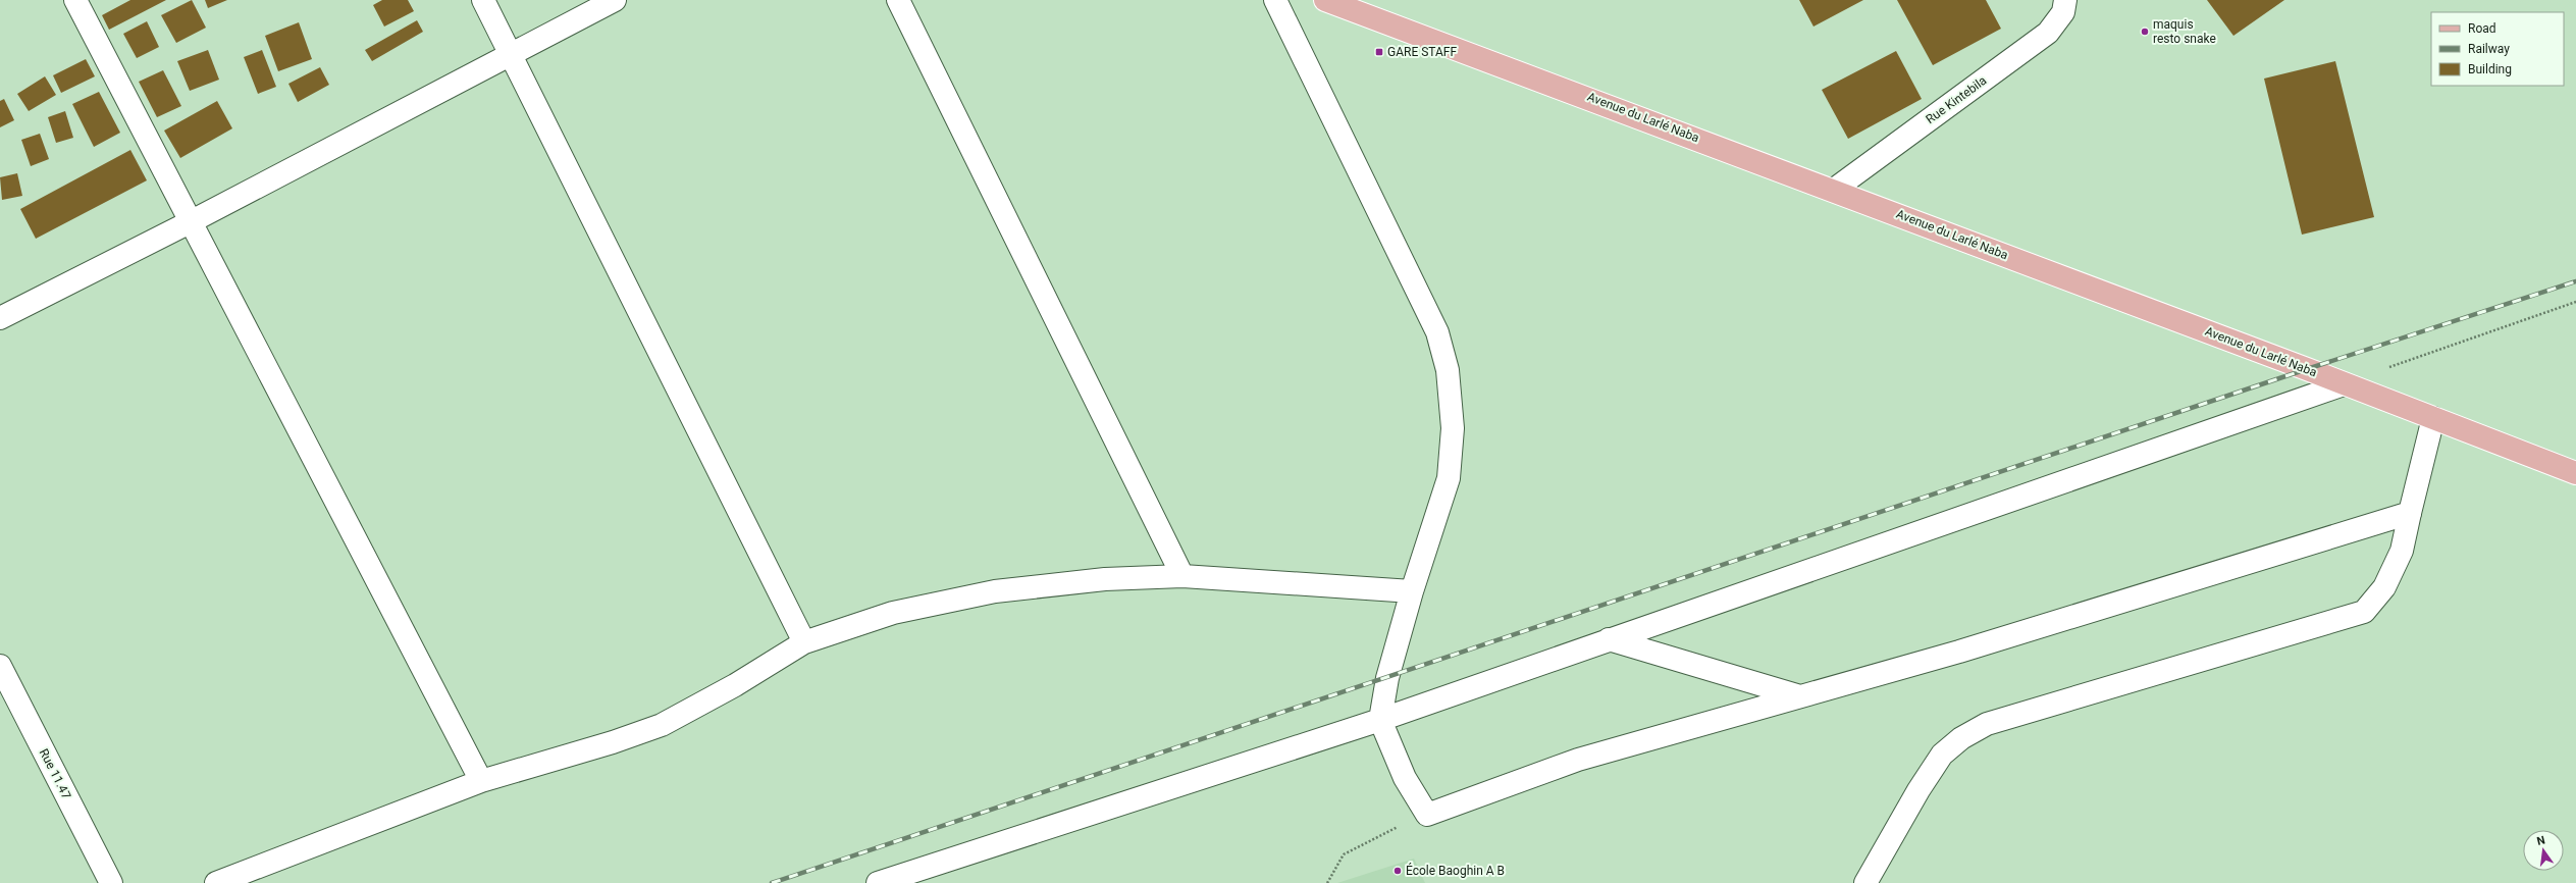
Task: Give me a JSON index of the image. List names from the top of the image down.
{
  "streets": {
    "main road": ["Avenue du Larlé Naba"],
    "street": ["Rue Kintebila", "Rue 11.47"]
  },
  "crossings": [
    ["Rue Kintebila", "Avenue du Larlé Naba"]
  ],
  "places": {
    "other": ["maquis resto snake", "École Baoghin A B"],
    "transit": ["GARE STAFF"]
  },
  "legend": ["Road", "Railway", "Building"],
  "north": "top"
}
